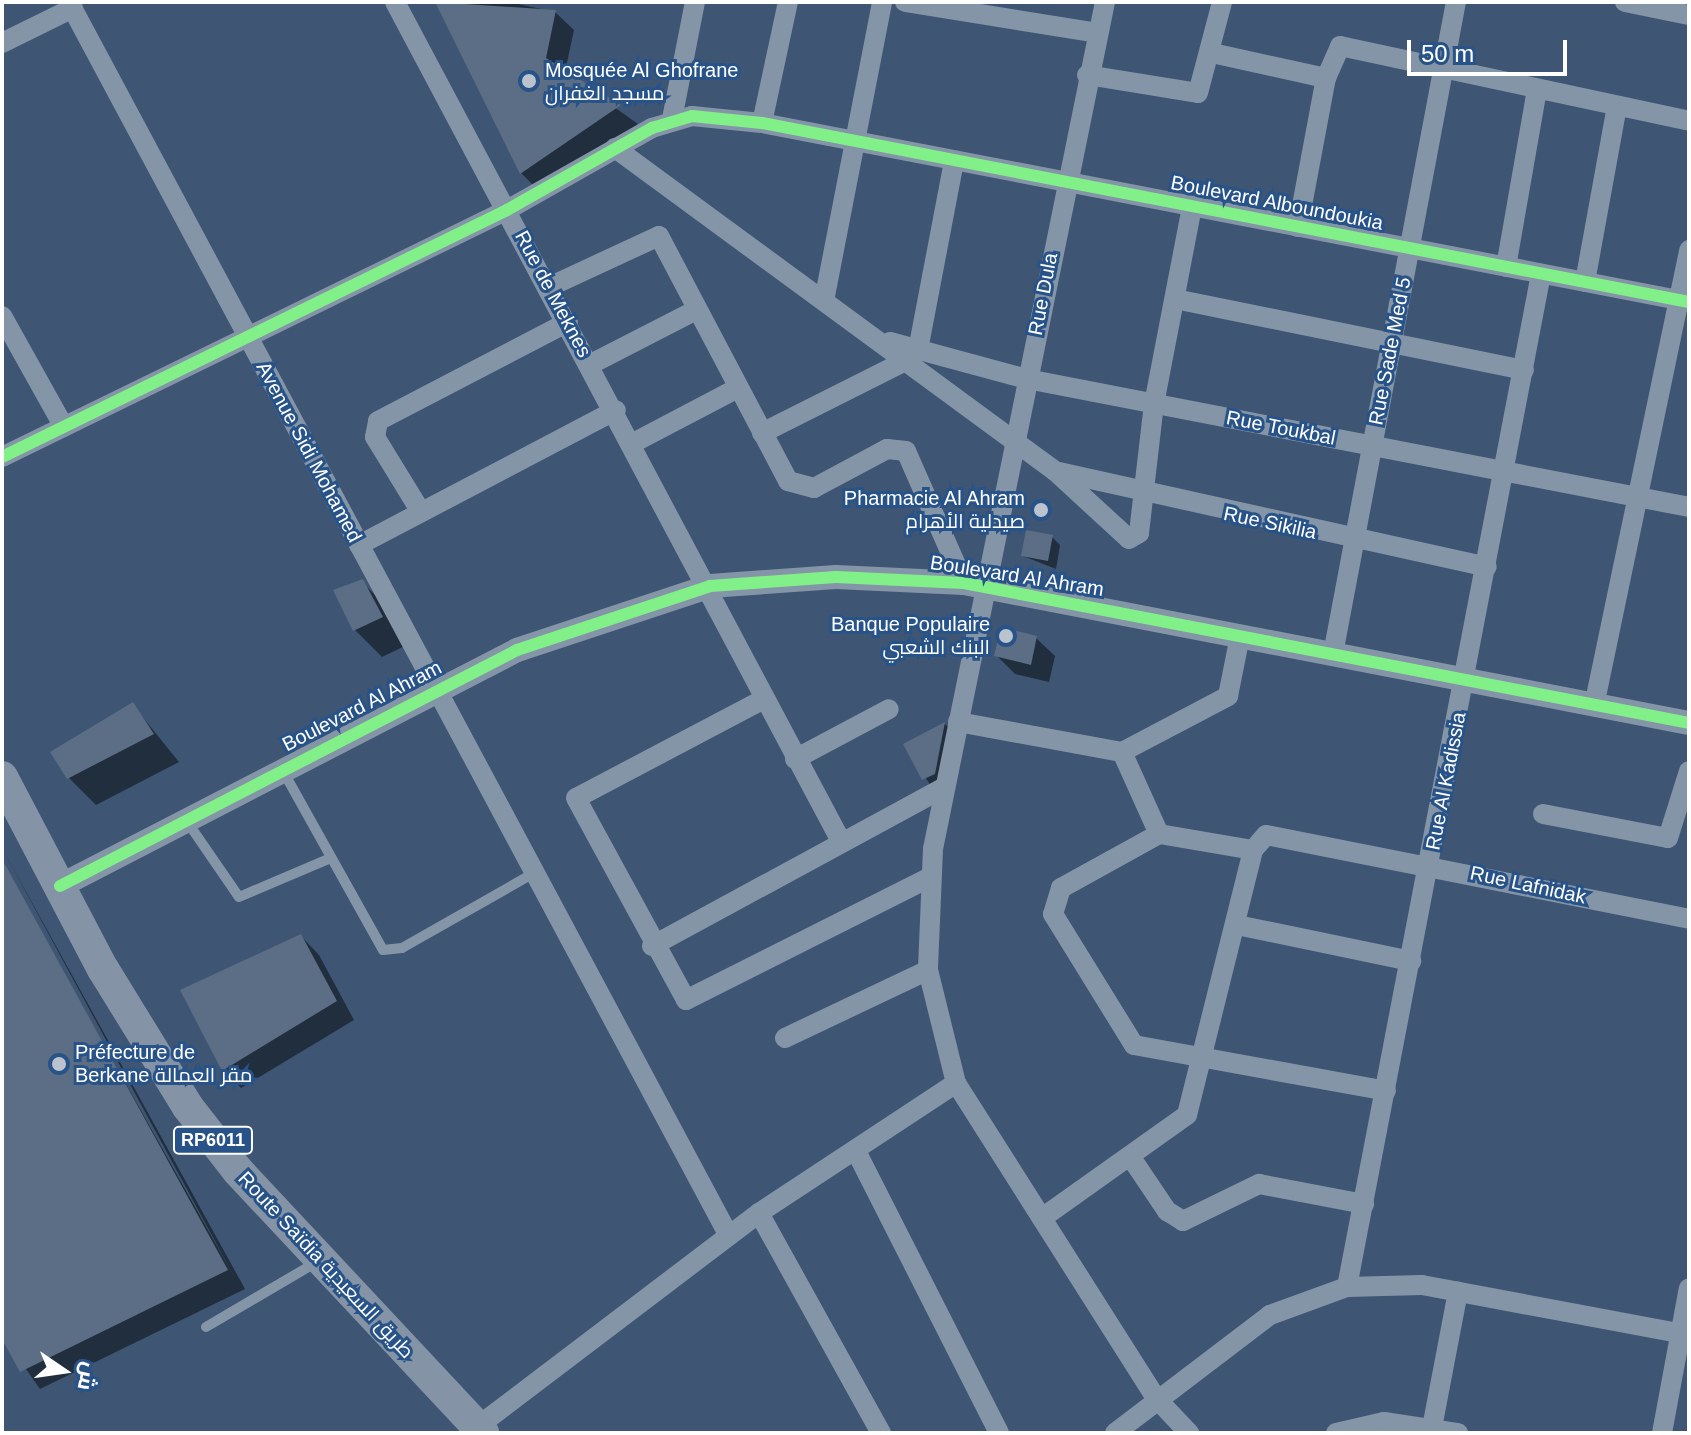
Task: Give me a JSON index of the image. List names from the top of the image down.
{
  "streets": {
    "highway": ["RP6011", "Route Saïdia طريق السعيدية"],
    "street": [
      "Boulevard Alboundoukia",
      "Rue de Meknes",
      "Rue Dula",
      "Rue Sade Med 5",
      "Rue Toukbal",
      "Avenue Sidi Mohamed",
      "Rue Sikilia",
      "Boulevard Al Ahram",
      "Rue Al Kadissia",
      "Rue Lafnidak"
    ]
  },
  "crossings": [
    ["Boulevard Alboundoukia", "Rue Dula"],
    ["Boulevard Alboundoukia", "Rue Sade Med 5"],
    ["Boulevard Alboundoukia", "Rue Al Kadissia"],
    ["Rue de Meknes", "Boulevard Al Ahram"],
    ["Rue Dula", "Rue Toukbal"],
    ["Rue Dula", "Boulevard Al Ahram"],
    ["Rue Sade Med 5", "Rue Toukbal"],
    ["Rue Sade Med 5", "Rue Sikilia"],
    ["Rue Sade Med 5", "Boulevard Al Ahram"],
    ["Rue Toukbal", "Rue Al Kadissia"],
    ["Avenue Sidi Mohamed", "Boulevard Al Ahram"],
    ["Rue Sikilia", "Rue Al Kadissia"],
    ["Boulevard Al Ahram", "Rue Al Kadissia"],
    ["Boulevard Al Ahram", "Route Saïdia طريق السعيدية"],
    ["Rue Al Kadissia", "Rue Lafnidak"]
  ],
  "places": [
    "Mosquée Al Ghofrane مسجد الغفران",
    "Pharmacie Al Ahram صيدلية الأهرام",
    "Banque Populaire البنك الشعبي",
    "Préfecture de Berkane مقر العمالة"
  ],
  "scale_bar": "50 m",
  "north": "right"
}
